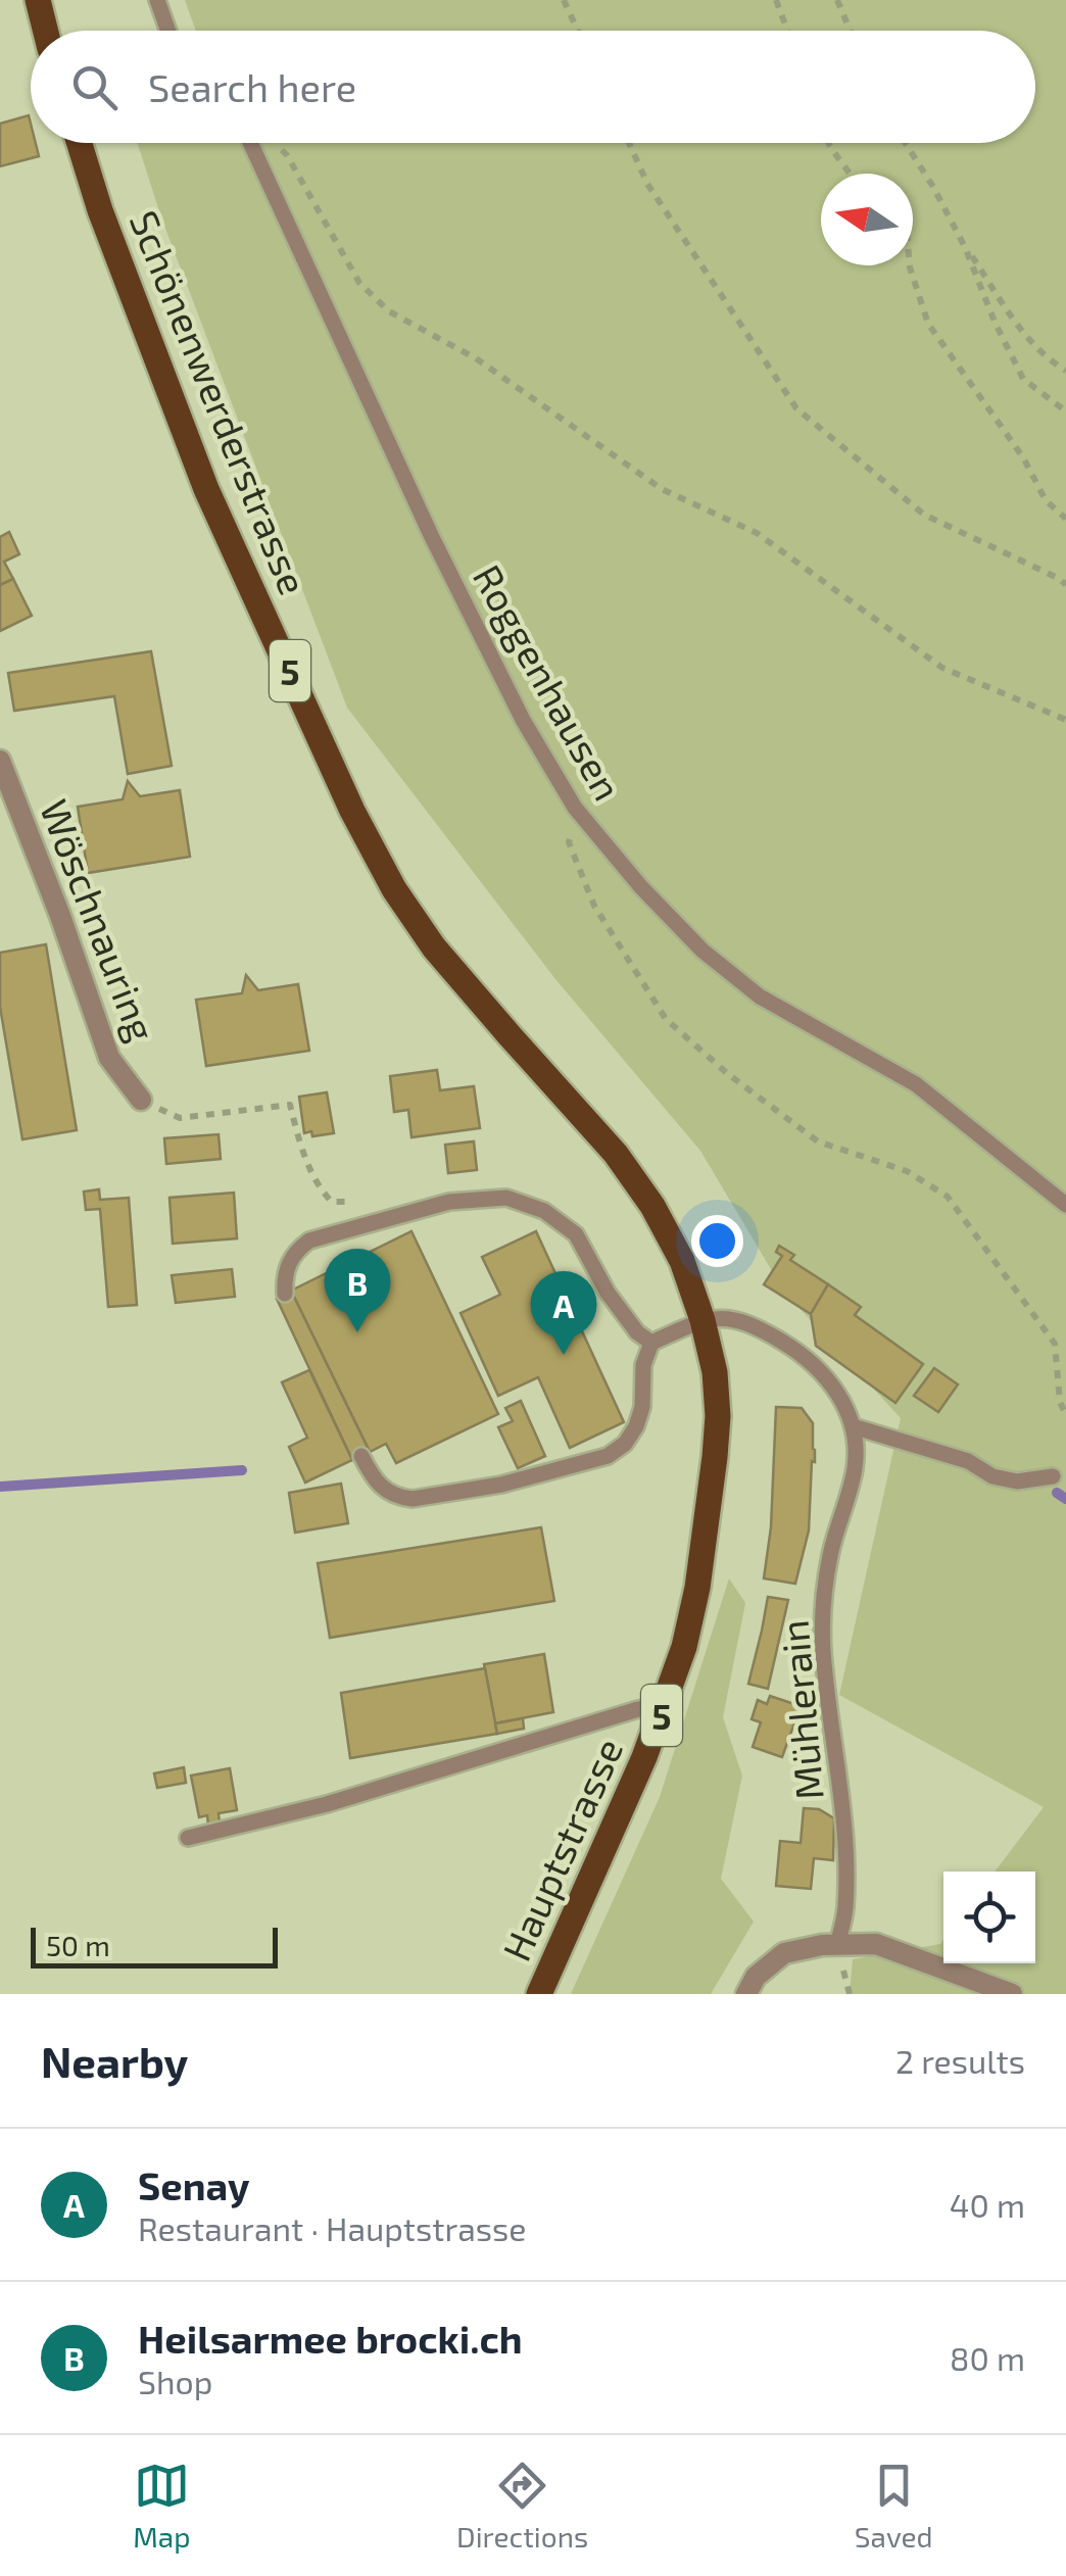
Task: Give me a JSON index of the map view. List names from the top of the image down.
{
  "streets": {
    "main road": ["Schönenwerderstrasse", "5", "Hauptstrasse"],
    "street": ["Wöschnauring"],
    "lane": ["Roggenhausen", "Mühlerain"]
  },
  "crossings": [
    ["Schönenwerderstrasse", "Hauptstrasse"],
    ["Mühlerain", "Hauptstrasse"]
  ],
  "scale_bar": "50 m",
  "north": "left",
  "page": {
    "search": "Search here",
    "pins": ["B", "A"],
    "scale": "50 m",
    "heading": ["Nearby", "2 results"],
    "list": [
      {
        "mark": "A",
        "name": "Senay",
        "note": "Restaurant · Hauptstrasse",
        "value": "40 m"
      },
      {
        "mark": "B",
        "name": "Heilsarmee brocki.ch",
        "note": "Shop",
        "value": "80 m"
      }
    ],
    "nav": ["Map", "Directions", "Saved"]
  }
}
